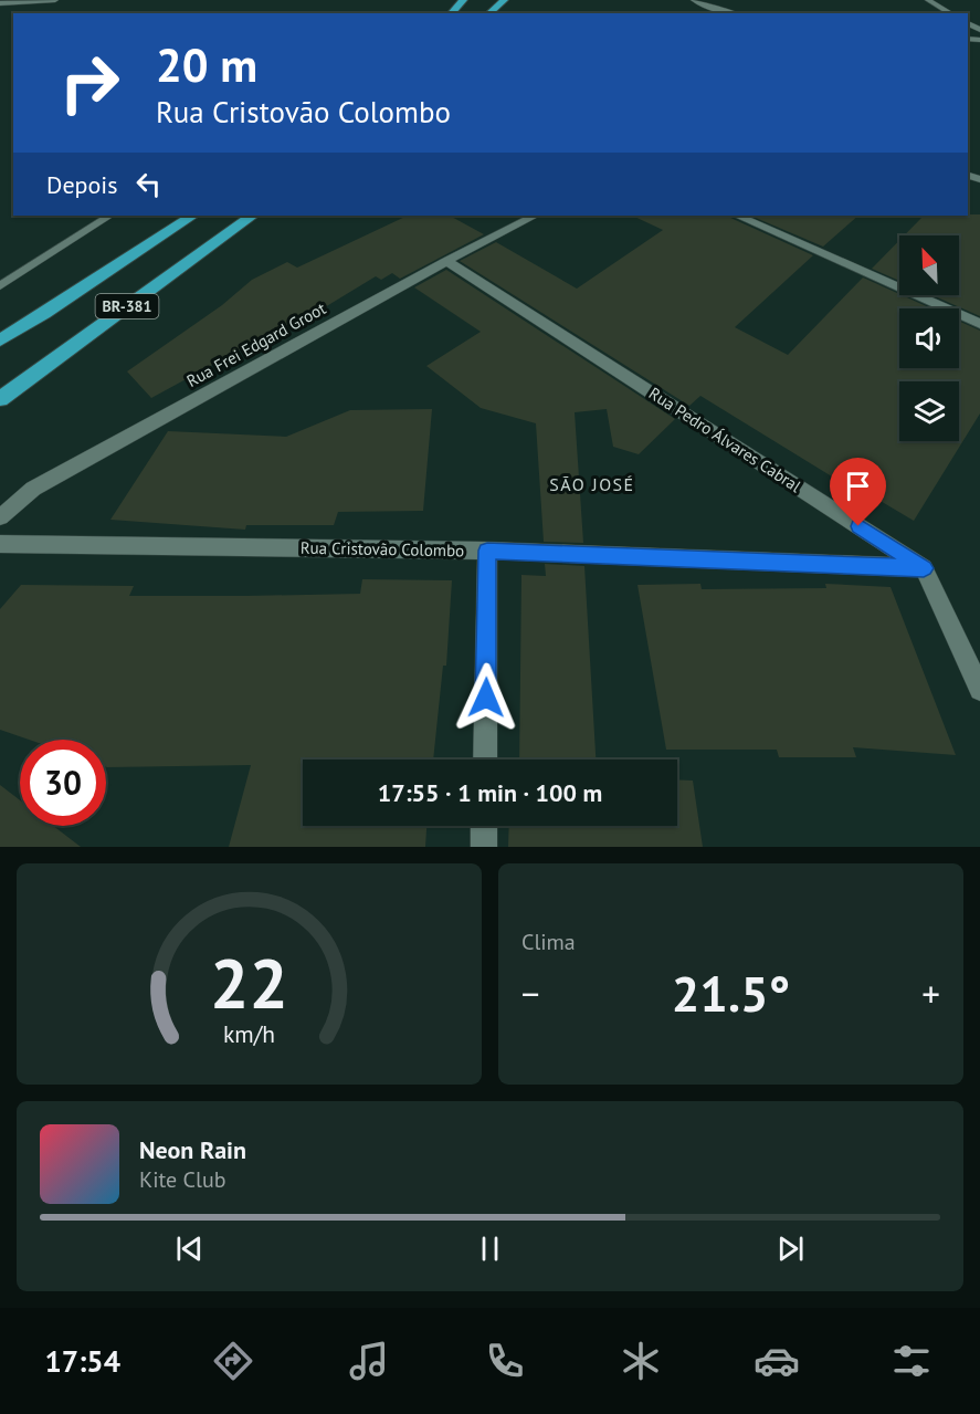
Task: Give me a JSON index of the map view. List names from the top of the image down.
{
  "streets": {
    "highway": ["BR-381"],
    "street": ["Rua Frei Edgard Groot", "Rua Pedro Álvares Cabral", "Rua Cristovão Colombo"]
  },
  "crossings": [
    ["Rua Frei Edgard Groot", "Rua Pedro Álvares Cabral"],
    ["Rua Pedro Álvares Cabral", "Rua Cristovão Colombo"]
  ],
  "districts": ["SÃO JOSÉ"],
  "north": "top left",
  "page": {
    "turn": ["20 m", "Rua Cristovão Colombo"],
    "then": "Depois",
    "limit": "30",
    "trip": "17:55 · 1 min · 100 m",
    "tile": "Clima",
    "heat": ["−", "21.5°", "+"],
    "song": ["Neon Rain", "Kite Club"],
    "tabs": "17:54",
    "gauge": ["22", "km/h"]
  }
}
